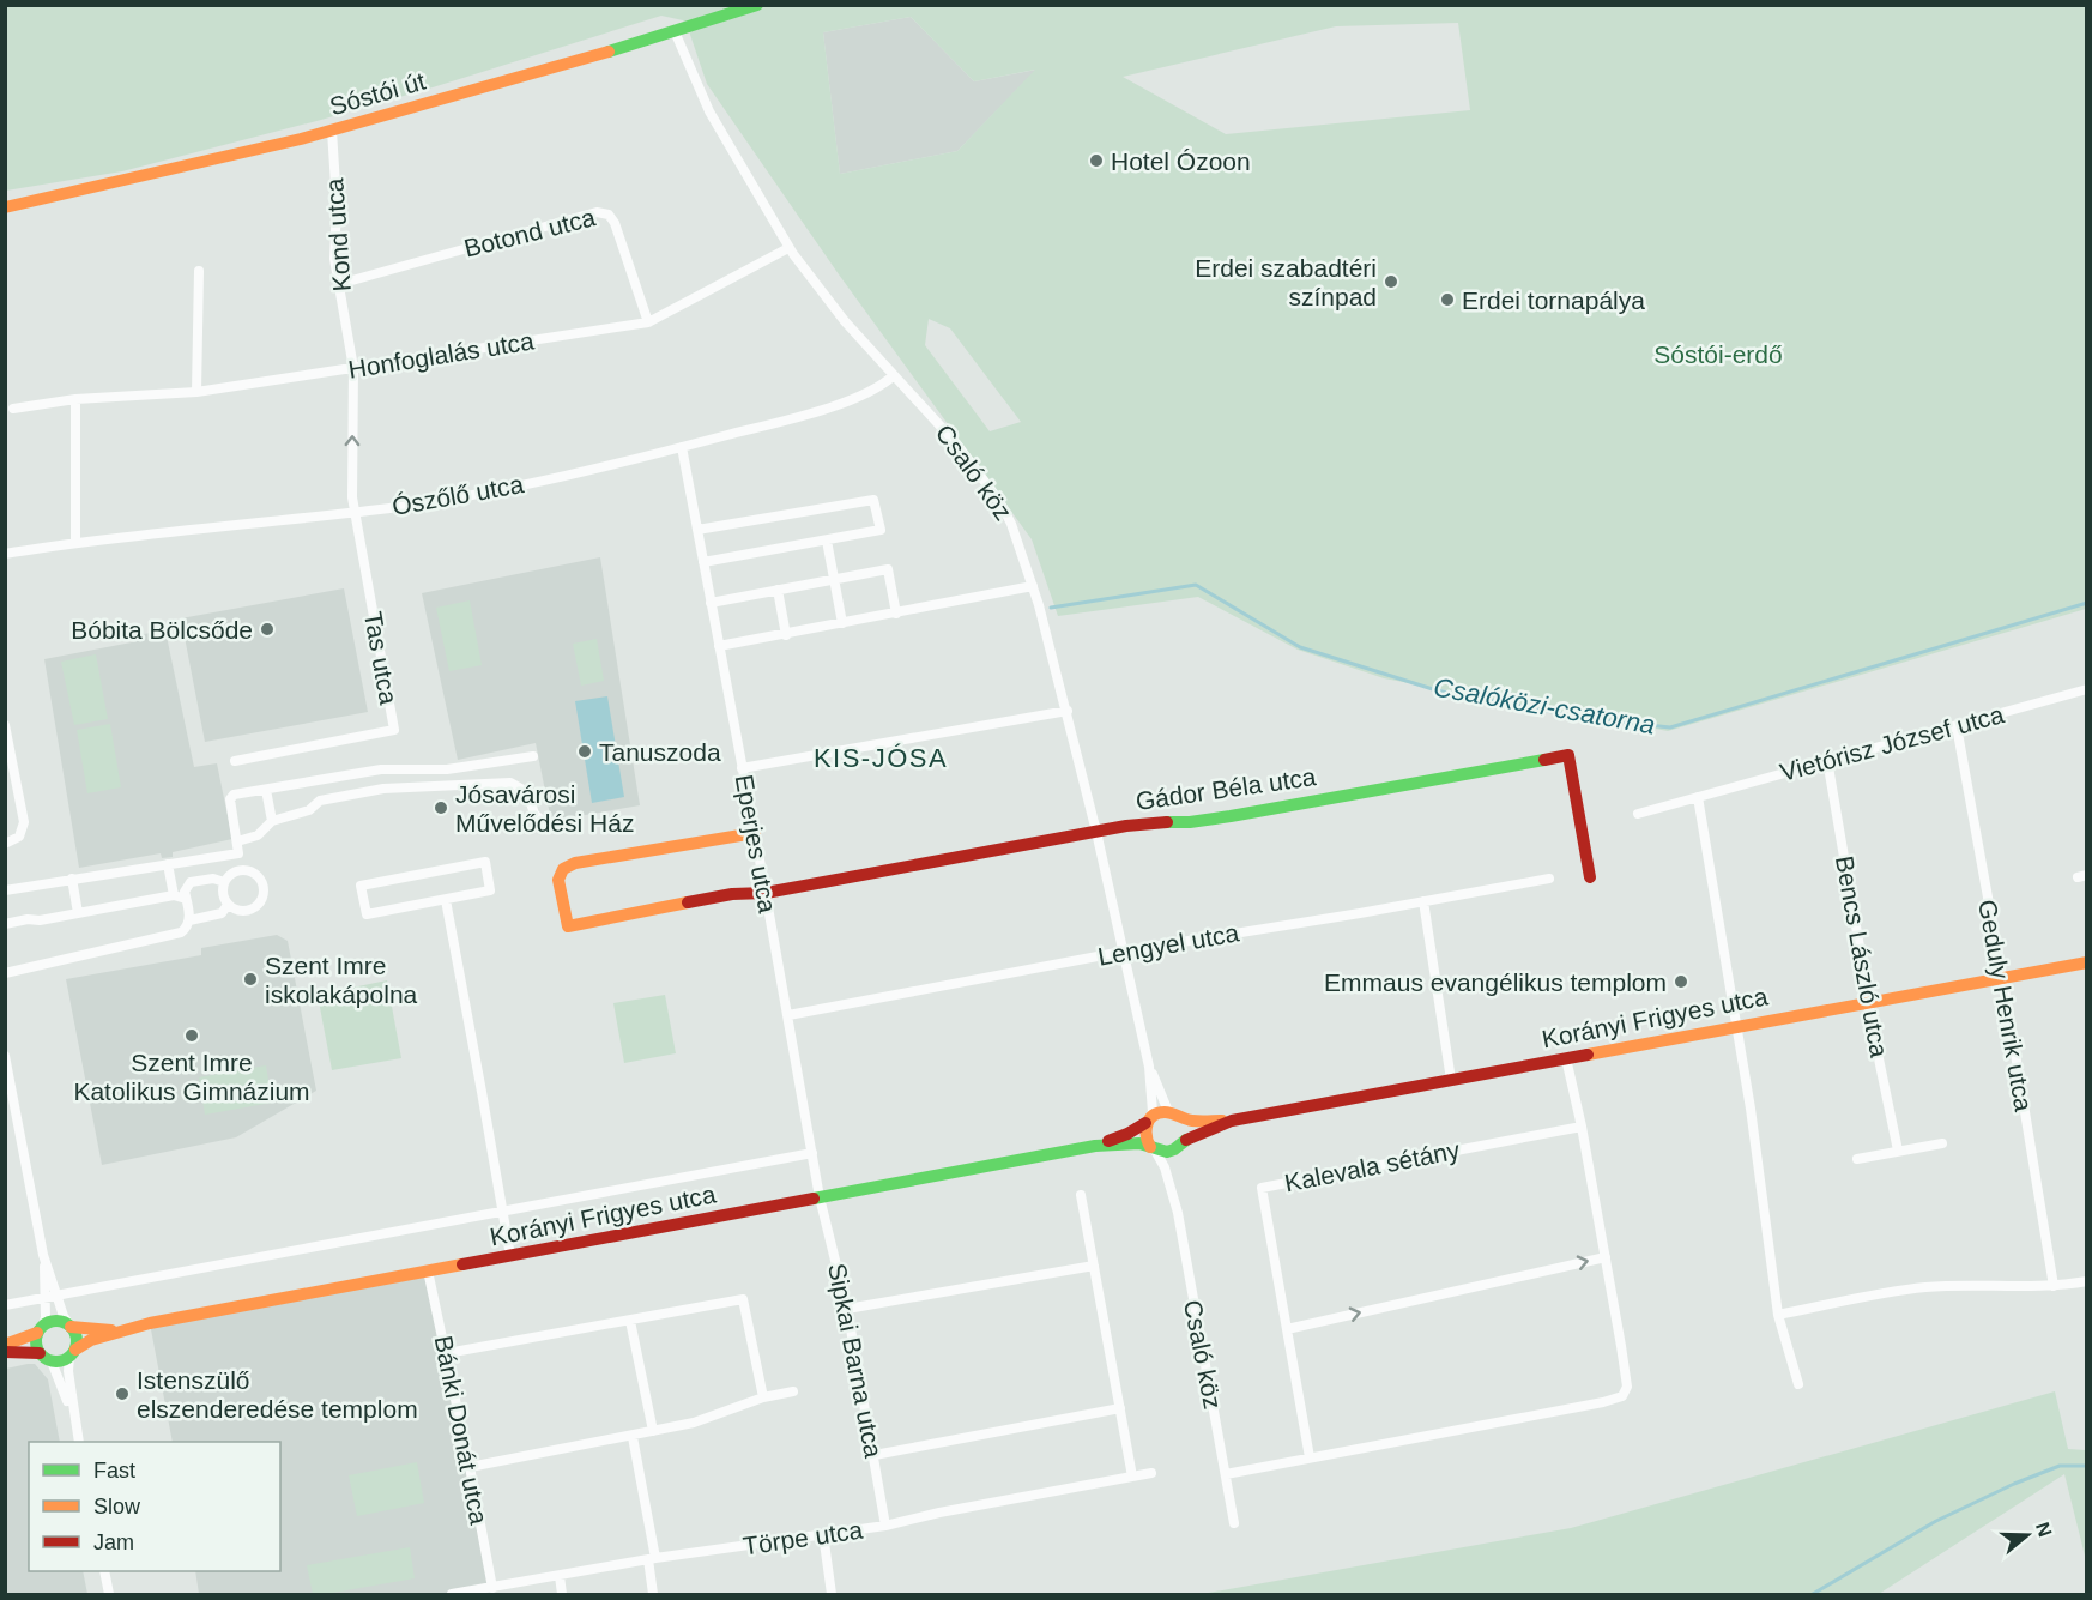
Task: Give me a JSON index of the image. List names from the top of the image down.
{
  "streets": {
    "street": [
      "Sóstói út",
      "Botond utca",
      "Kond utca",
      "Honfoglalás utca",
      "Csaló köz",
      "Ószőlő utca",
      "Tas utca",
      "Vietórisz József utca",
      "Gádor Béla utca",
      "Eperjes utca",
      "Lengyel utca",
      "Bencs László utca",
      "Geduly Henrik utca",
      "Korányi Frigyes utca",
      "Kalevala sétány",
      "Sipkai Barna utca",
      "Bánki Donát utca",
      "Törpe utca"
    ]
  },
  "crossings": [
    ["Sóstói út", "Kond utca"],
    ["Sóstói út", "Csaló köz"],
    ["Botond utca", "Kond utca"],
    ["Botond utca", "Honfoglalás utca"],
    ["Kond utca", "Honfoglalás utca"],
    ["Kond utca", "Ószőlő utca"],
    ["Kond utca", "Tas utca"],
    ["Honfoglalás utca", "Csaló köz"],
    ["Csaló köz", "Ószőlő utca"],
    ["Csaló köz", "Gádor Béla utca"],
    ["Csaló köz", "Lengyel utca"],
    ["Csaló köz", "Korányi Frigyes utca"],
    ["Ószőlő utca", "Tas utca"],
    ["Ószőlő utca", "Eperjes utca"],
    ["Vietórisz József utca", "Bencs László utca"],
    ["Vietórisz József utca", "Geduly Henrik utca"],
    ["Gádor Béla utca", "Eperjes utca"],
    ["Eperjes utca", "Lengyel utca"],
    ["Eperjes utca", "Korányi Frigyes utca"],
    ["Eperjes utca", "Sipkai Barna utca"],
    ["Bencs László utca", "Korányi Frigyes utca"],
    ["Geduly Henrik utca", "Korányi Frigyes utca"],
    ["Korányi Frigyes utca", "Sipkai Barna utca"],
    ["Korányi Frigyes utca", "Bánki Donát utca"],
    ["Sipkai Barna utca", "Törpe utca"],
    ["Bánki Donát utca", "Törpe utca"]
  ],
  "one_way": ["Kond utca"],
  "districts": ["KIS-JÓSA"],
  "water": ["Csalóközi-csatorna"],
  "parks": ["Sóstói-erdő"],
  "places": [
    "Hotel Ózoon",
    "Erdei szabadtéri színpad",
    "Erdei tornapálya",
    "Bóbita Bölcsőde",
    "Tanuszoda",
    "Jósavárosi Művelődési Ház",
    "Szent Imre iskolakápolna",
    "Emmaus evangélikus templom",
    "Szent Imre Katolikus Gimnázium",
    "Istenszülő elszenderedése templom"
  ],
  "legend": ["Fast", "Slow", "Jam"],
  "north": "right"
}
